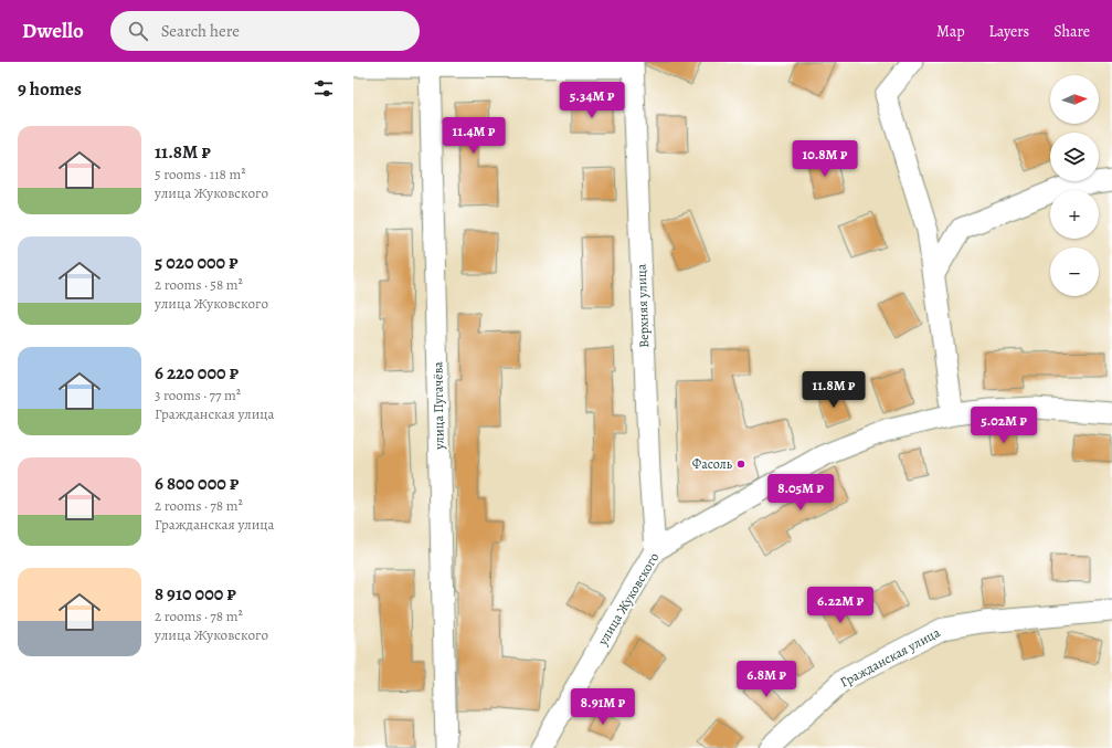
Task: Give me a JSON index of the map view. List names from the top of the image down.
{
  "streets": {
    "street": [
      "Верхняя улица",
      "улица Пугачёва",
      "улица Жуковского",
      "Гражданская улица"
    ]
  },
  "crossings": [
    ["Верхняя улица", "улица Жуковского"]
  ],
  "places": ["Фасоль"],
  "north": "right",
  "page": {
    "header": "Dwello",
    "search": "Search here",
    "nav": ["Map", "Layers", "Share"],
    "heading": "9 homes",
    "map_buttons": ["+", "−"],
    "price": [
      "5.34M ₽",
      "11.4M ₽",
      "10.8M ₽",
      "11.8M ₽",
      "5.02M ₽",
      "8.05M ₽",
      "6.22M ₽",
      "6.8M ₽",
      "8.91M ₽"
    ],
    "list": [
      {
        "name": "11.8M ₽",
        "note": "5 rooms · 118 m² · улица Жуковского"
      },
      {
        "name": "5 020 000 ₽",
        "note": "2 rooms · 58 m² · улица Жуковского"
      },
      {
        "name": "6 220 000 ₽",
        "note": "3 rooms · 77 m² · Гражданская улица"
      },
      {
        "name": "6 800 000 ₽",
        "note": "2 rooms · 78 m² · Гражданская улица"
      },
      {
        "name": "8 910 000 ₽",
        "note": "2 rooms · 78 m² · улица Жуковского"
      }
    ]
  }
}
